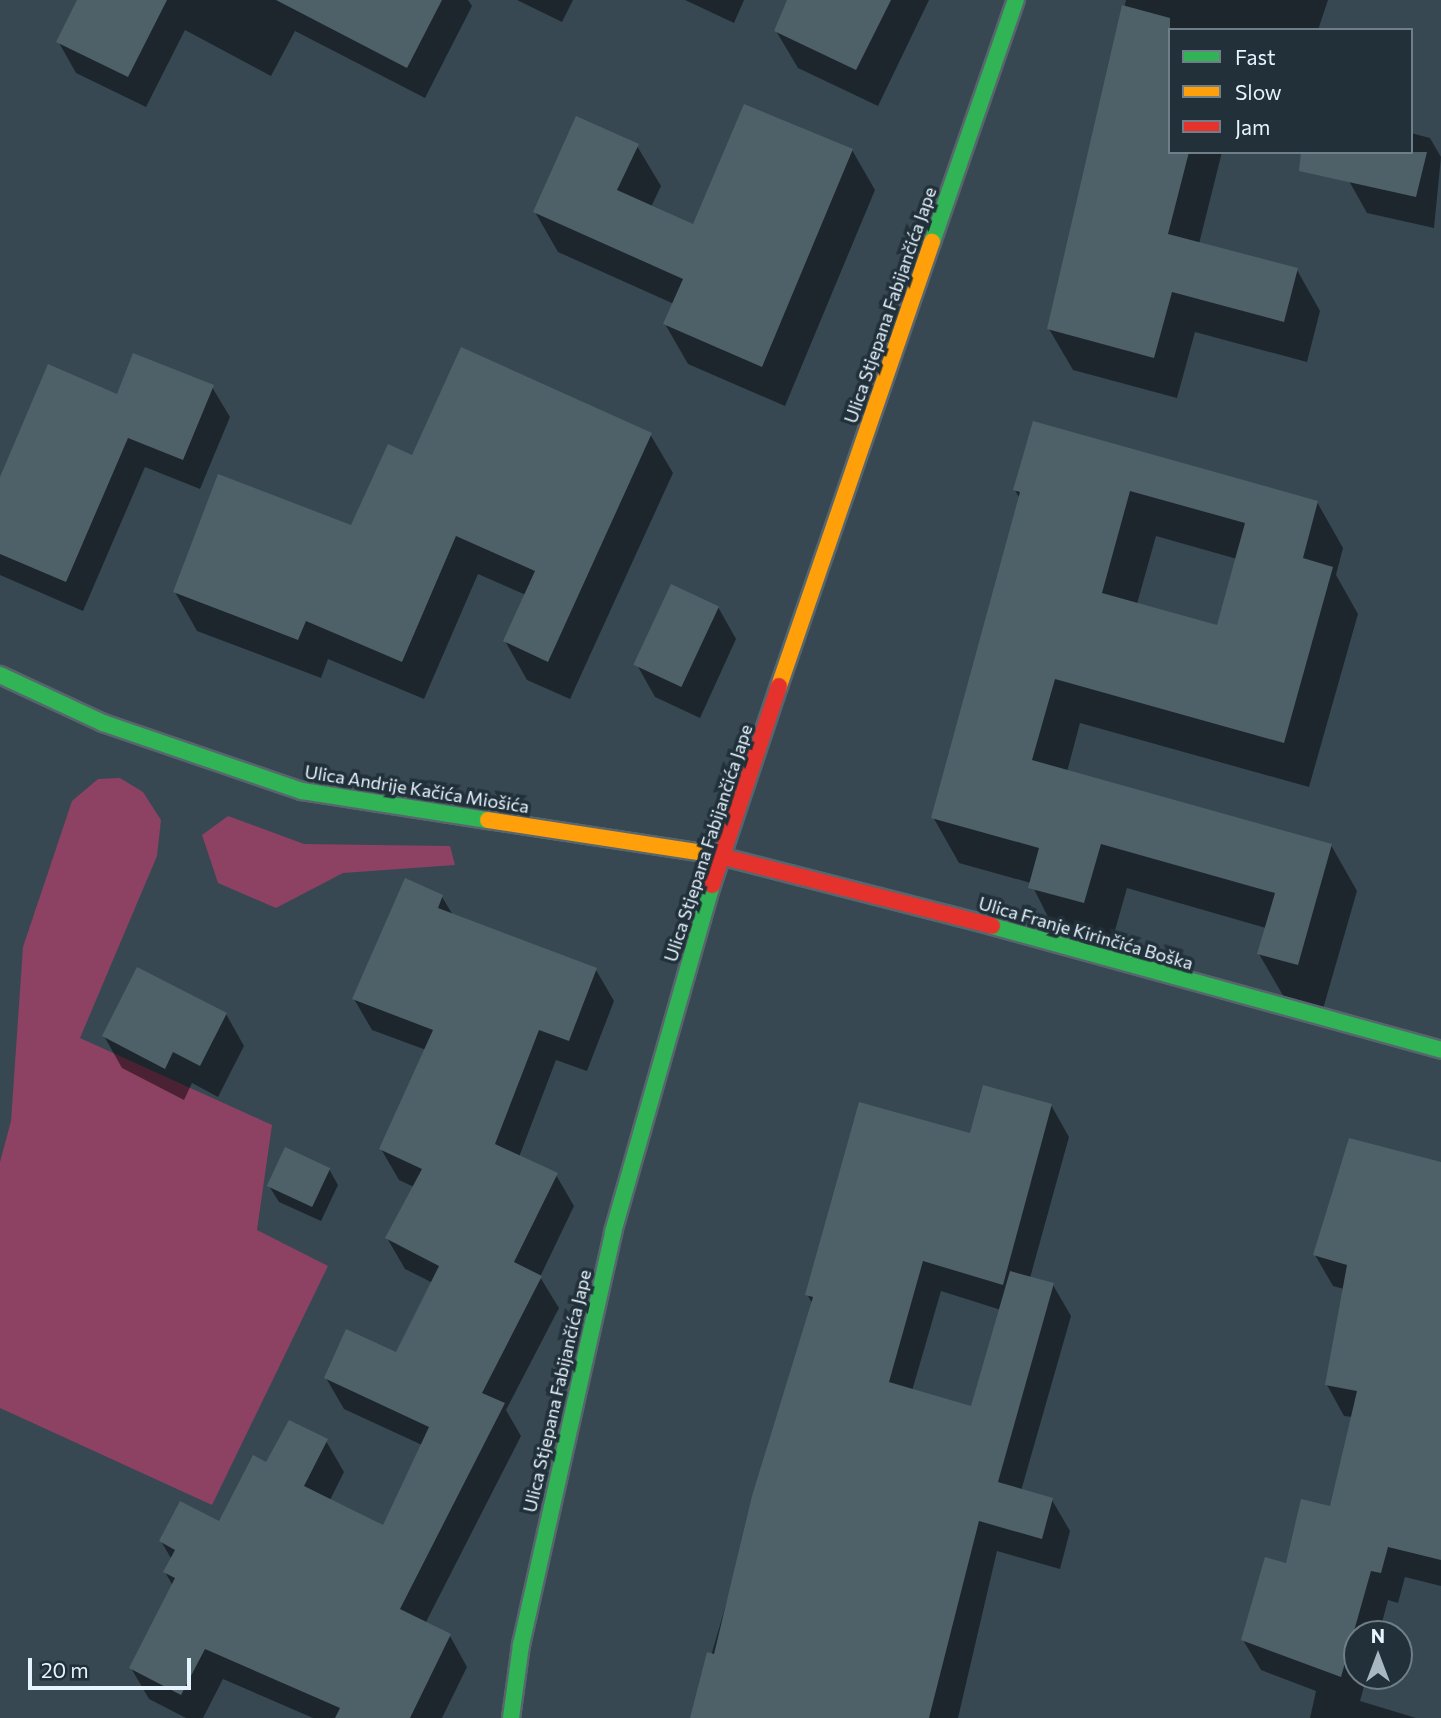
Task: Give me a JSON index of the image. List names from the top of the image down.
{
  "streets": {
    "main road": ["Ulica Stjepana Fabijančića Jape", "Ulica Andrije Kačića Miošića", "Ulica Franje Kirinčića Boška"]
  },
  "crossings": [
    ["Ulica Stjepana Fabijančića Jape", "Ulica Andrije Kačića Miošića"],
    ["Ulica Stjepana Fabijančića Jape", "Ulica Franje Kirinčića Boška"],
    ["Ulica Andrije Kačića Miošića", "Ulica Franje Kirinčića Boška"]
  ],
  "legend": ["Fast", "Slow", "Jam"],
  "scale_bar": "20 m",
  "north": "top"
}
